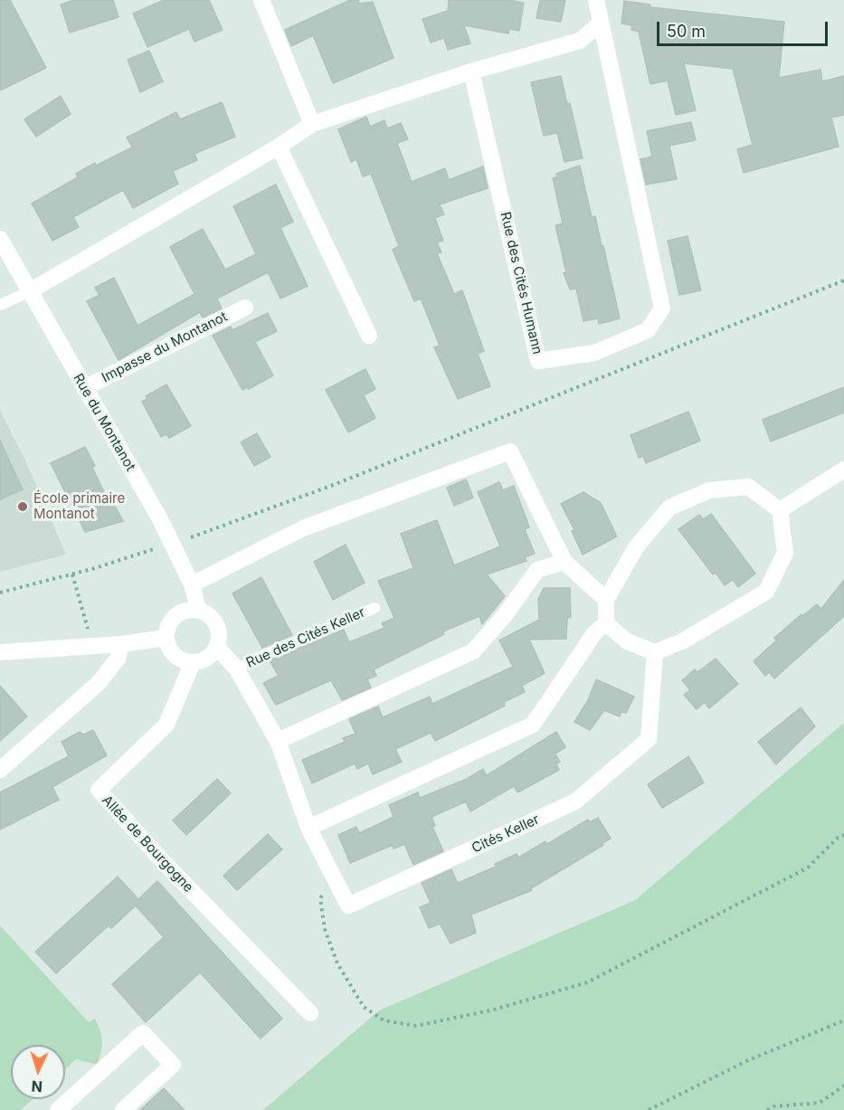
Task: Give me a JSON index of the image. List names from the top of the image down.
{
  "streets": {
    "street": [
      "Rue des Cités Humann",
      "Impasse du Montanot",
      "Rue du Montanot",
      "Cités Keller",
      "Allée de Bourgogne"
    ],
    "lane": ["Rue des Cités Keller"]
  },
  "crossings": [
    ["Impasse du Montanot", "Rue du Montanot"],
    ["Rue du Montanot", "Cités Keller"],
    ["Rue du Montanot", "Allée de Bourgogne"],
    ["Rue des Cités Keller", "Cités Keller"],
    ["Cités Keller", "Allée de Bourgogne"]
  ],
  "places": ["École primaire Montanot"],
  "scale_bar": "50 m",
  "north": "bottom"
}
